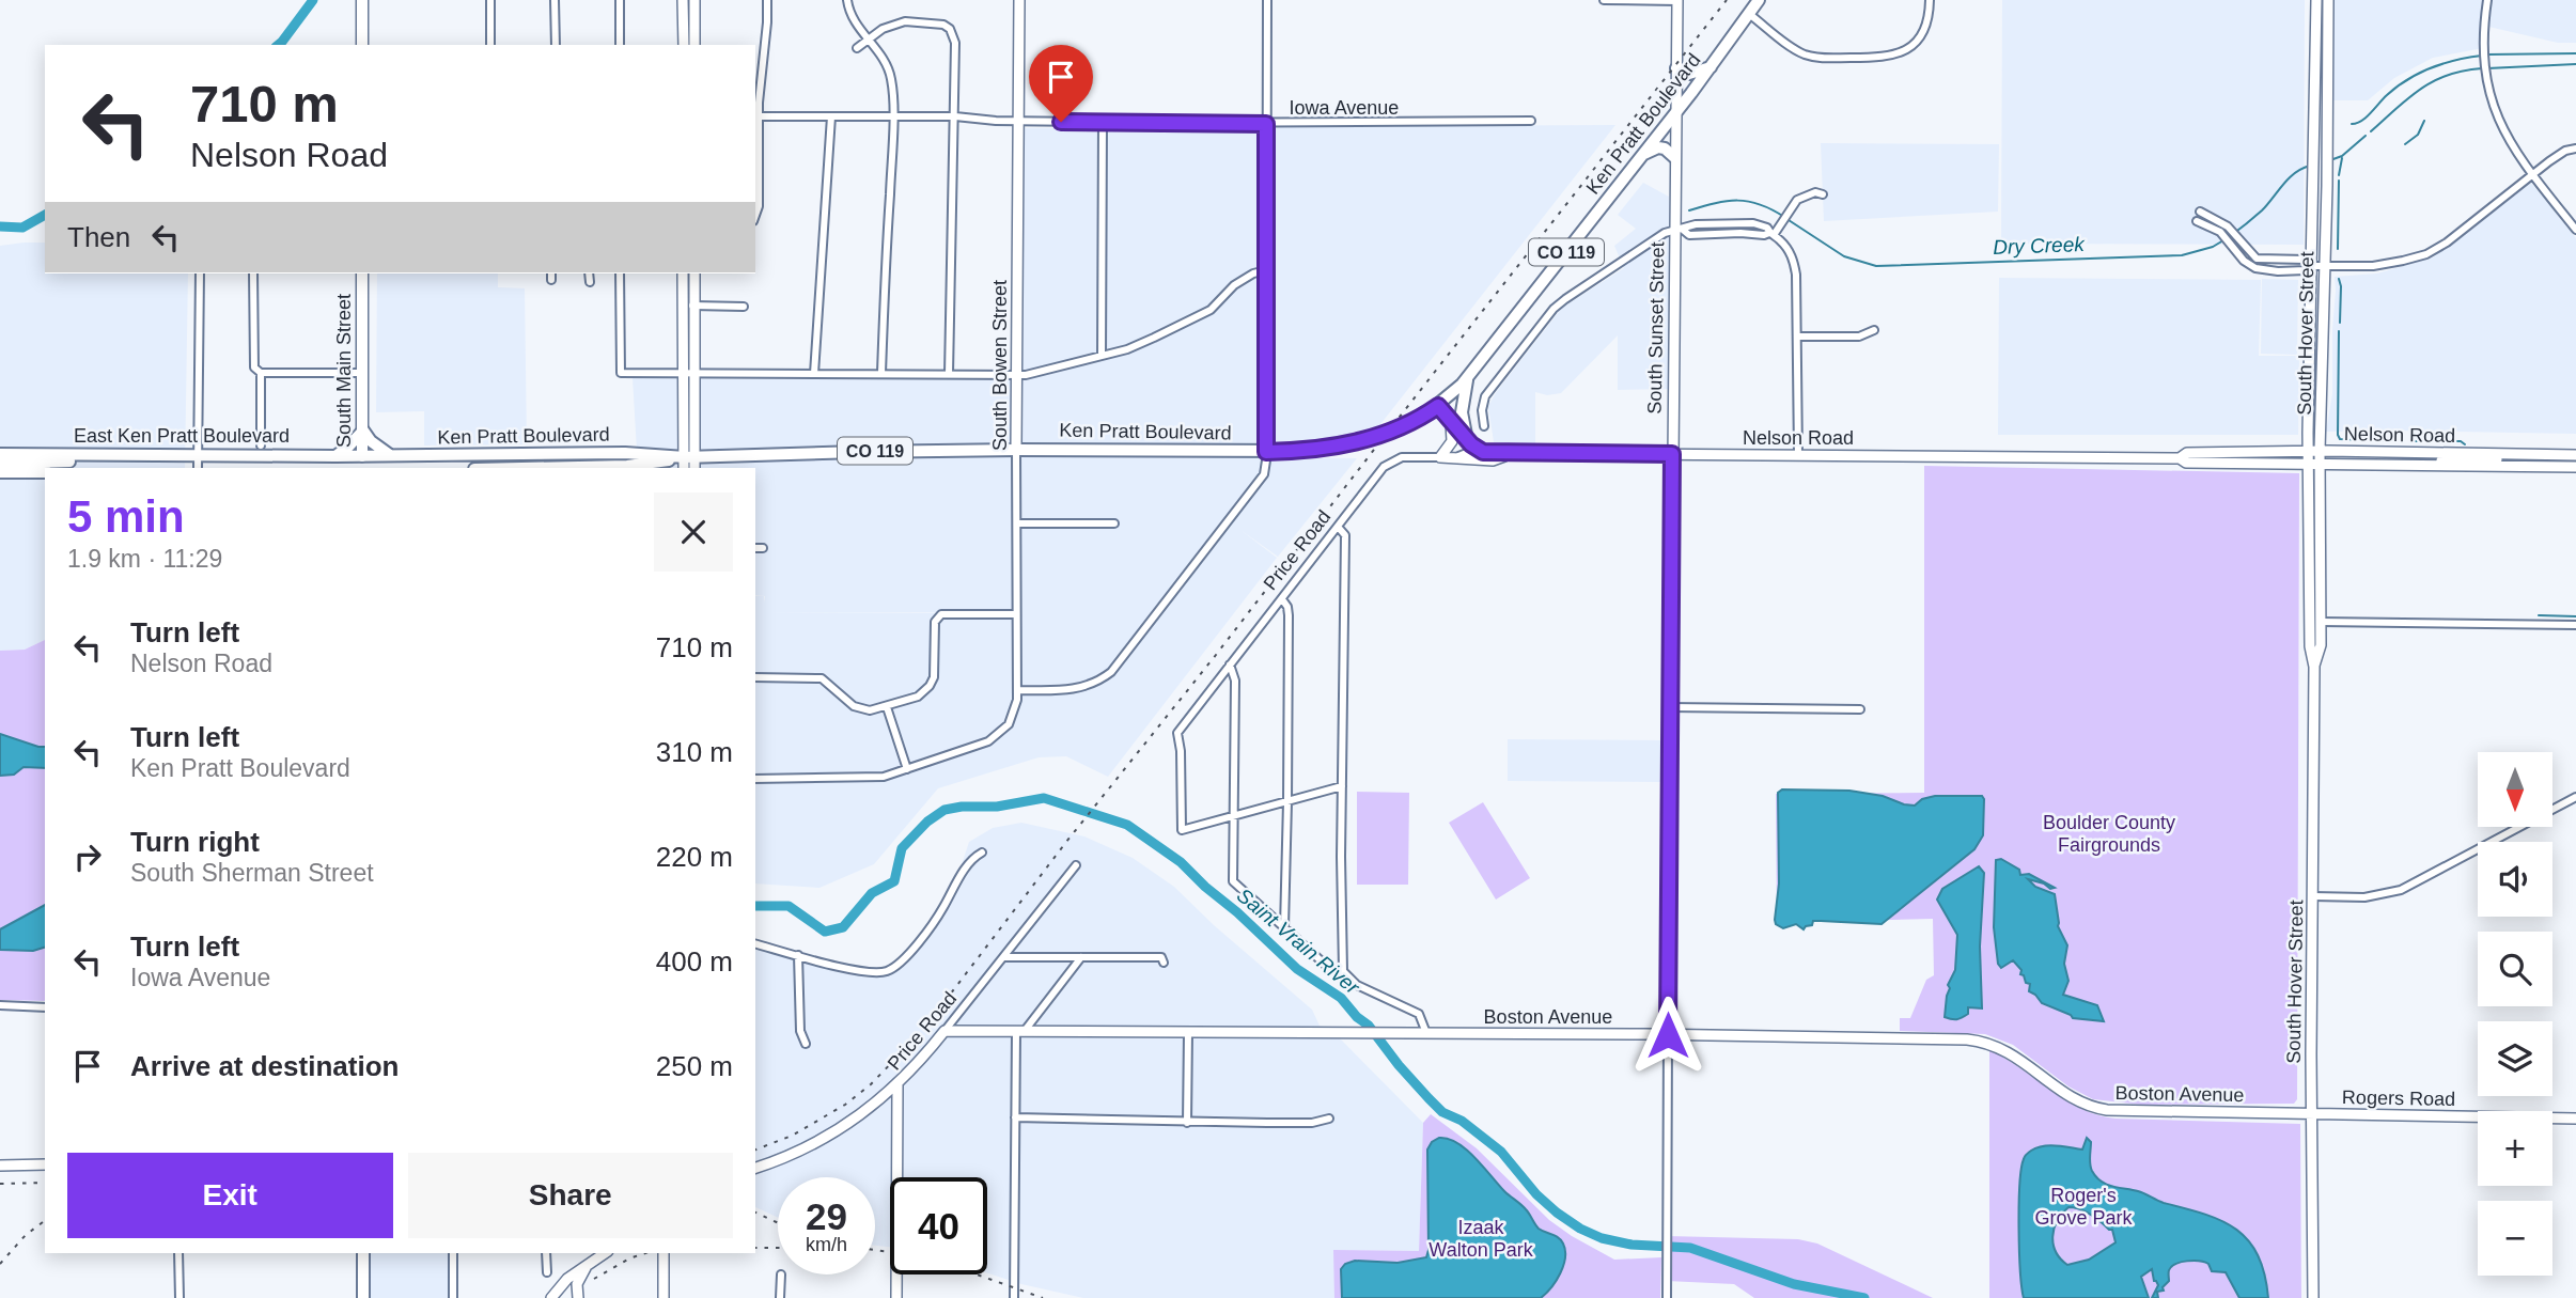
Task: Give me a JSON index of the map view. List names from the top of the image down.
{
  "streets": {
    "highway": [
      "Ken Pratt Boulevard",
      "CO 119",
      "South Main Street",
      "East Ken Pratt Boulevard"
    ],
    "street": [
      "Iowa Avenue",
      "South Sunset Street",
      "South Hover Street",
      "South Bowen Street",
      "Nelson Road",
      "Price Road",
      "Boston Avenue",
      "Rogers Road"
    ]
  },
  "crossings": [
    ["Iowa Avenue", "South Bowen Street"],
    ["Ken Pratt Boulevard", "South Sunset Street"],
    ["Ken Pratt Boulevard", "South Bowen Street"],
    ["Ken Pratt Boulevard", "South Main Street"],
    ["Ken Pratt Boulevard", "East Ken Pratt Boulevard"],
    ["South Sunset Street", "Nelson Road"],
    ["South Sunset Street", "Boston Avenue"],
    ["South Hover Street", "Nelson Road"],
    ["South Hover Street", "Boston Avenue"],
    ["South Hover Street", "Rogers Road"],
    ["South Main Street", "East Ken Pratt Boulevard"],
    ["Nelson Road", "Price Road"],
    ["Price Road", "Boston Avenue"],
    ["Boston Avenue", "Rogers Road"]
  ],
  "water": ["Dry Creek", "Saint Vrain River"],
  "parks": ["Boulder County Fairgrounds", "Roger's Grove Park", "Izaak Walton Park"],
  "north": "bottom",
  "page": {
    "turn": ["710 m", "Nelson Road"],
    "then": "Then",
    "heading": ["5 min", "1.9 km · 11:29"],
    "list": [
      {
        "name": "Turn left",
        "note": "Nelson Road",
        "value": "710 m"
      },
      {
        "name": "Turn left",
        "note": "Ken Pratt Boulevard",
        "value": "310 m"
      },
      {
        "name": "Turn right",
        "note": "South Sherman Street",
        "value": "220 m"
      },
      {
        "name": "Turn left",
        "note": "Iowa Avenue",
        "value": "400 m"
      },
      {
        "name": "Arrive at destination",
        "value": "250 m"
      }
    ],
    "map_buttons": ["+", "−"],
    "buttons": ["Exit", "Share"],
    "speed": "29 km/h",
    "limit": "40"
  }
}
